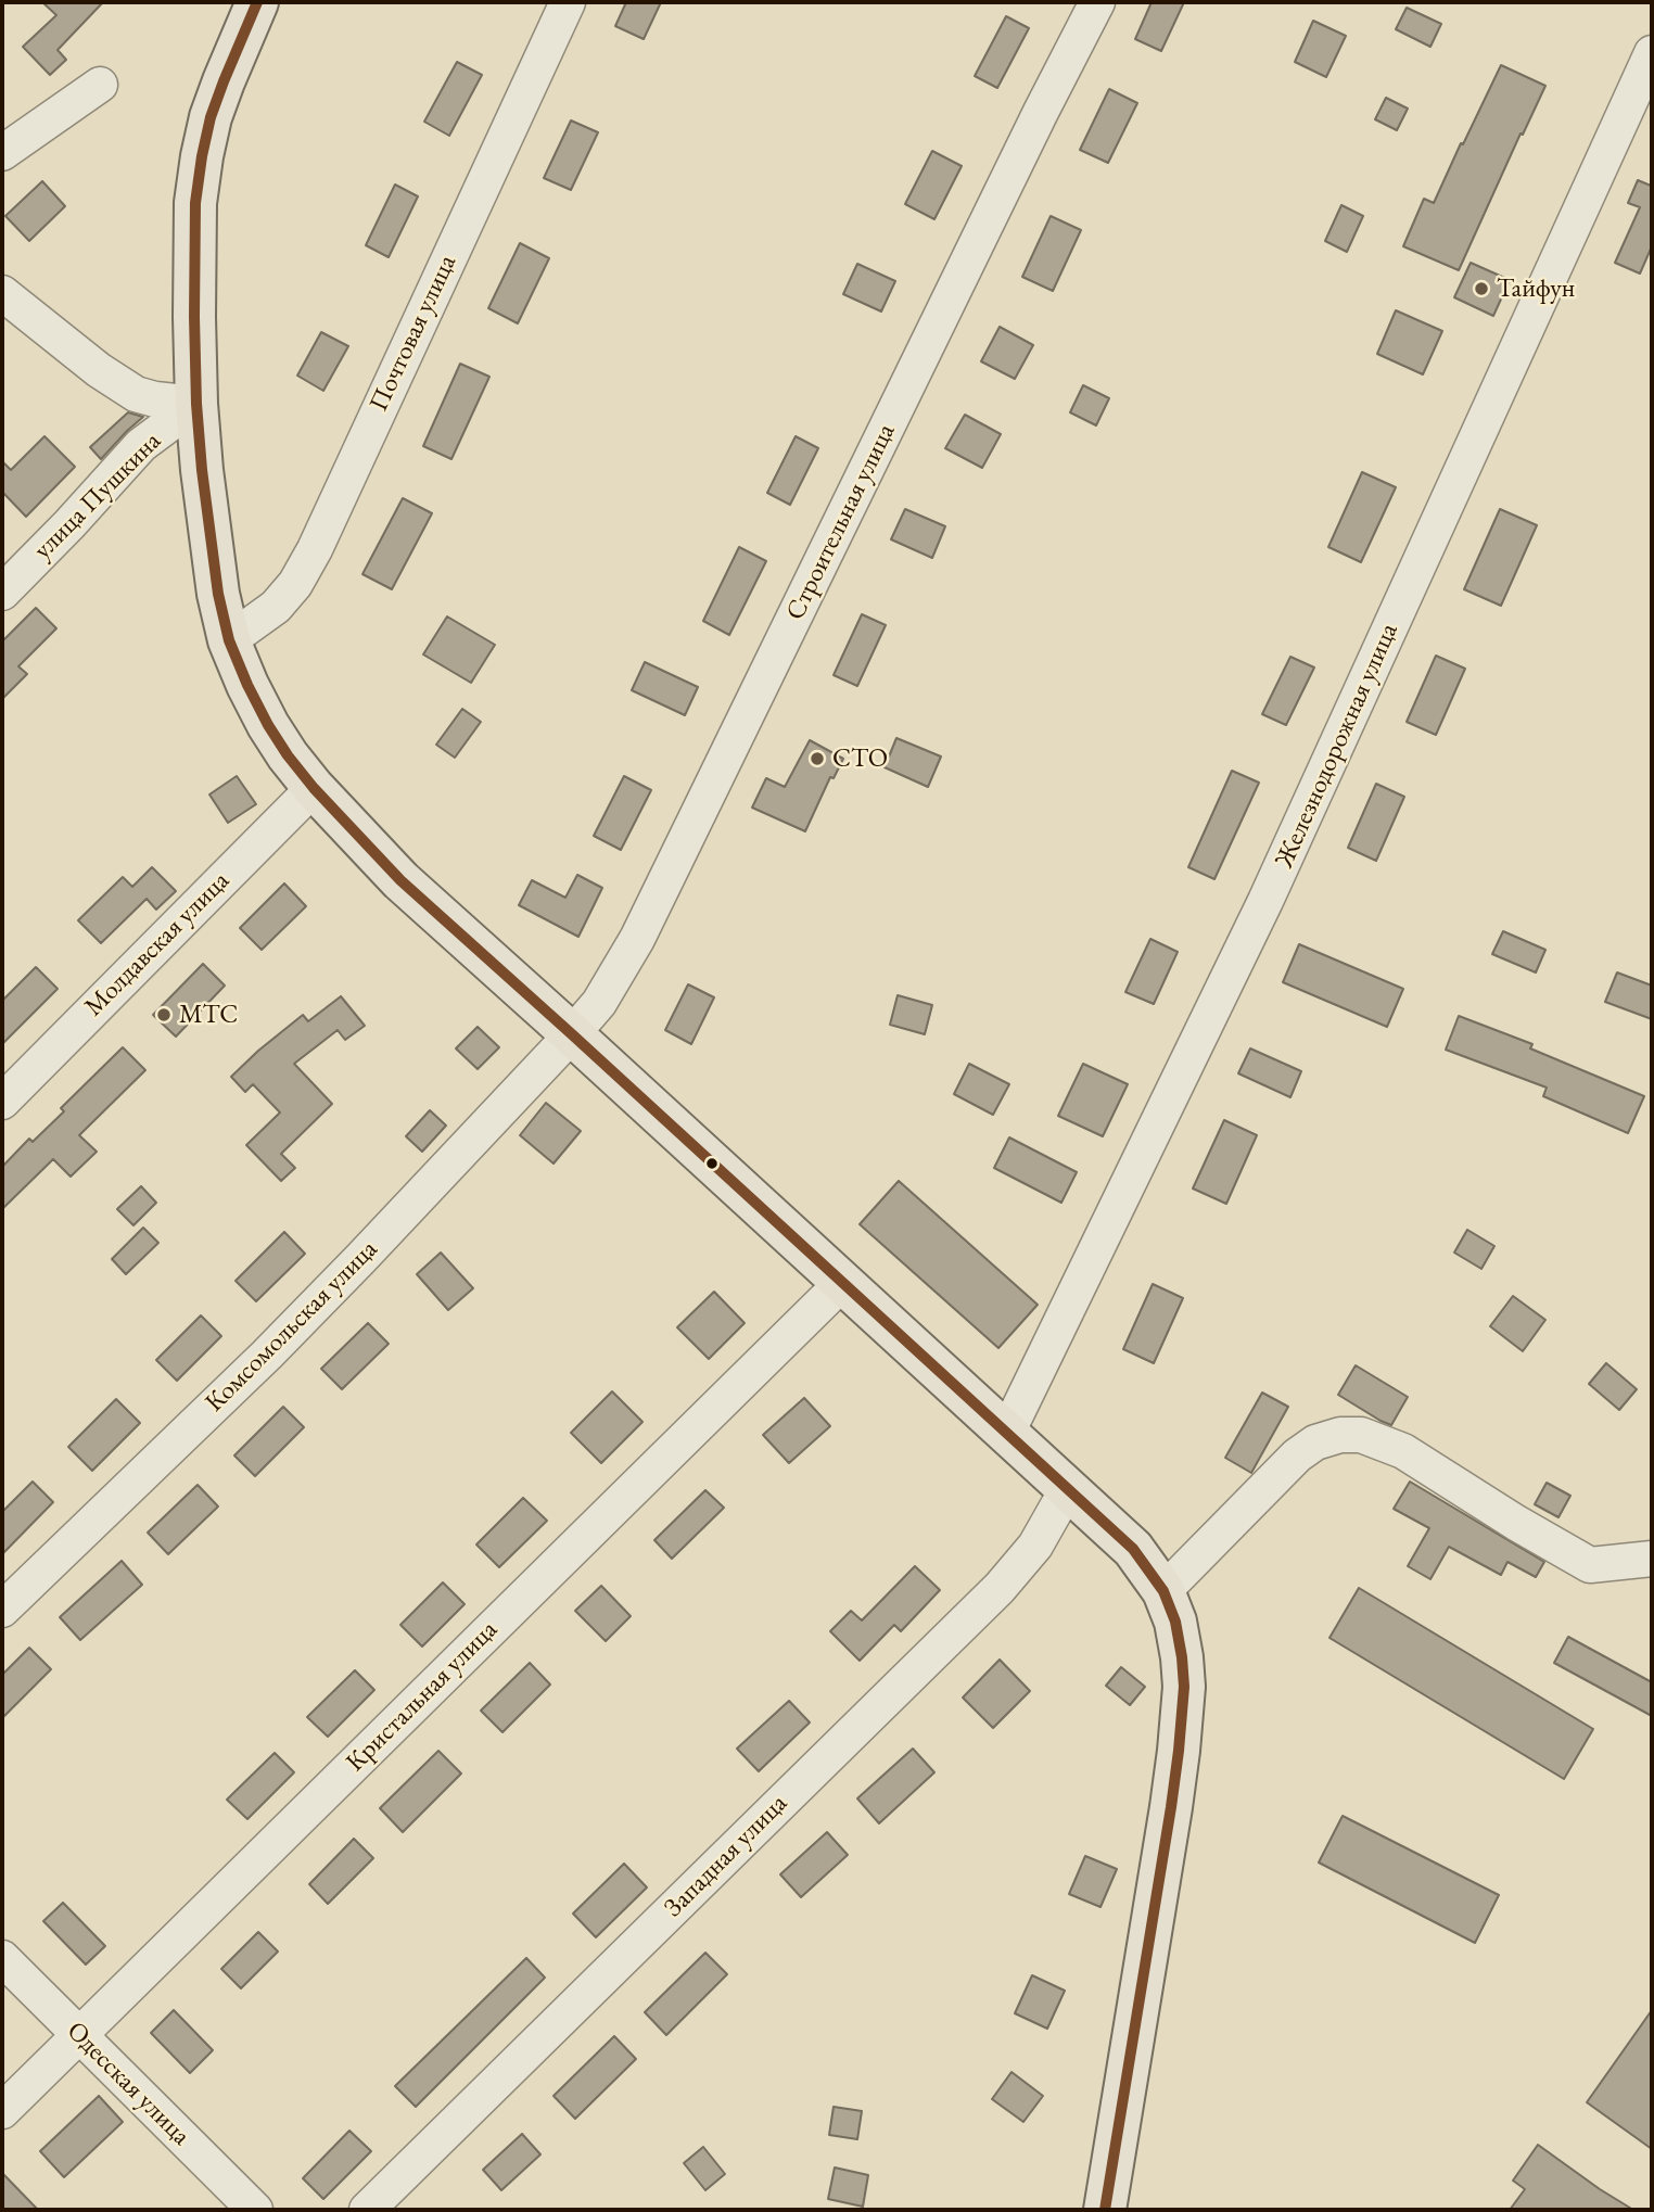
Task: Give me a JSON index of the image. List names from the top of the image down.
{
  "streets": {
    "street": [
      "Почтовая улица",
      "улица Пушкина",
      "Строительная улица",
      "Железнодорожная улица",
      "Молдавская улица",
      "Комсомольская улица",
      "Кристальная улица",
      "Западная улица",
      "Одесская улица"
    ]
  },
  "crossings": [
    ["Строительная улица", "Комсомольская улица"],
    ["Кристальная улица", "Одесская улица"]
  ],
  "places": ["Тайфун", "СТО", "МТС"]
}
